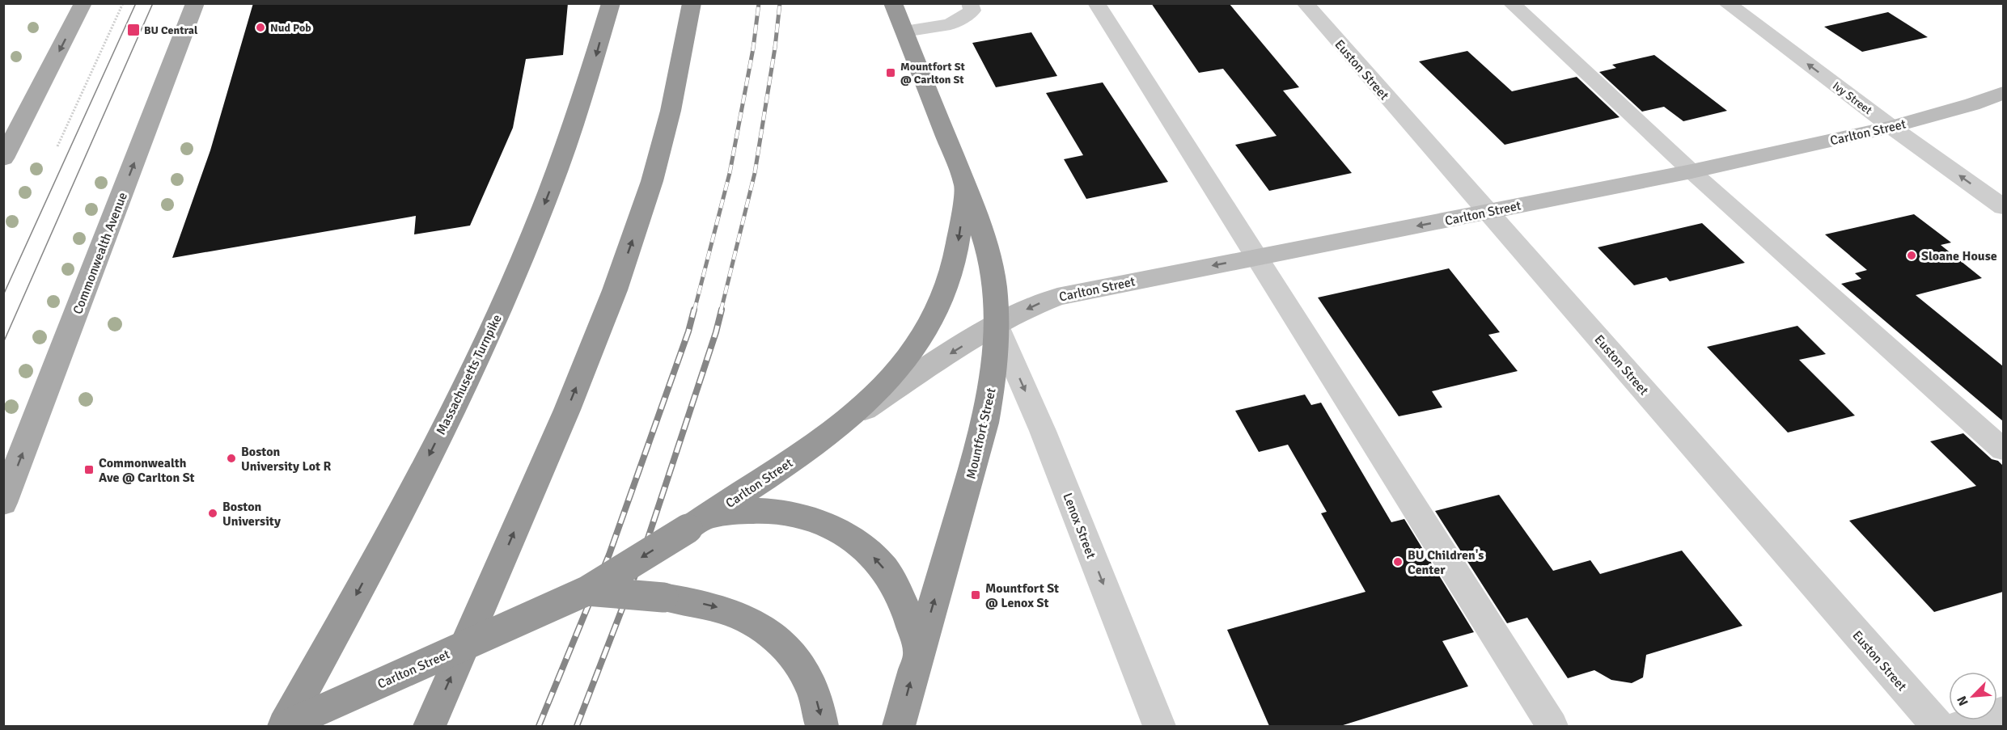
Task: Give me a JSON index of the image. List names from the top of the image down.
{
  "streets": {
    "highway": ["Carlton Street", "Massachusetts Turnpike", "Mountfort Street"],
    "main road": ["Commonwealth Avenue"],
    "street": ["Euston Street", "Ivy Street", "Lenox Street"]
  },
  "crossings": [
    ["Euston Street", "Carlton Street"],
    ["Ivy Street", "Carlton Street"],
    ["Carlton Street", "Massachusetts Turnpike"],
    ["Carlton Street", "Mountfort Street"],
    ["Carlton Street", "Lenox Street"],
    ["Mountfort Street", "Lenox Street"]
  ],
  "one_way": ["Ivy Street", "Carlton Street", "Lenox Street"],
  "places": {
    "other": [
      "Nud Pob",
      "Sloane House",
      "Boston University Lot R",
      "Boston University",
      "BU Children's Center"
    ],
    "transit": [
      "BU Central",
      "Mountfort St @ Carlton St",
      "Commonwealth Ave @ Carlton St",
      "Mountfort St @ Lenox St"
    ]
  },
  "north": "bottom left"
}
